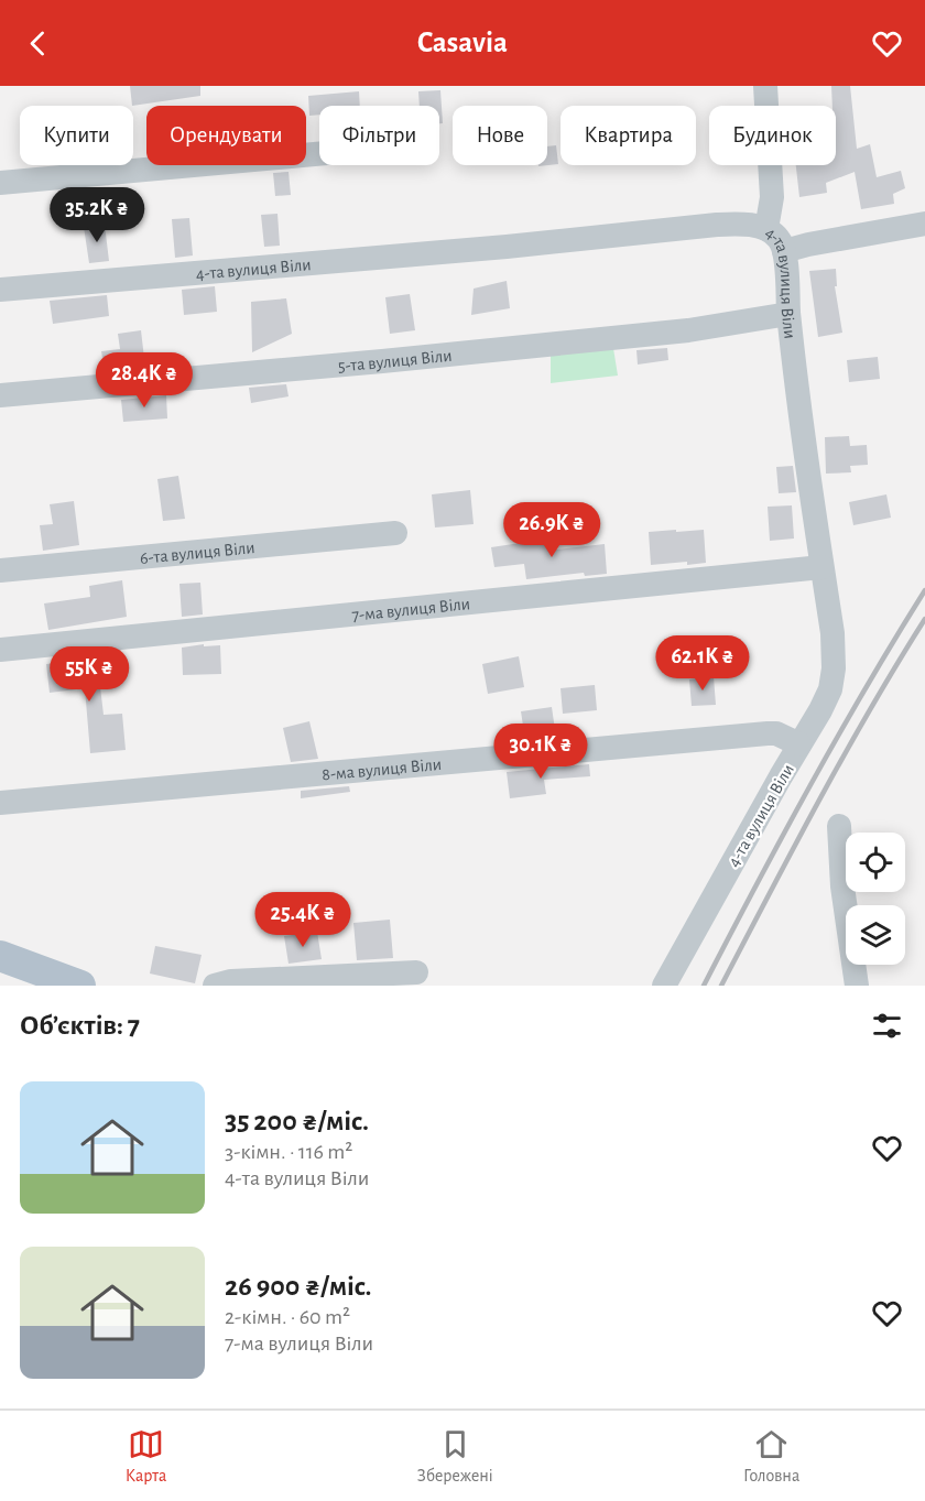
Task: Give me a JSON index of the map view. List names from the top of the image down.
{
  "streets": {
    "street": [
      "4-та вулиця Віли",
      "5-та вулиця Віли",
      "6-та вулиця Віли",
      "7-ма вулиця Віли",
      "8-ма вулиця Віли"
    ]
  },
  "crossings": [
    ["4-та вулиця Віли", "5-та вулиця Віли"],
    ["4-та вулиця Віли", "7-ма вулиця Віли"],
    ["4-та вулиця Віли", "8-ма вулиця Віли"]
  ],
  "page": {
    "header": "Casavia",
    "chip": [
      "Купити",
      "Орендувати",
      "Фільтри",
      "Нове",
      "Квартира",
      "Будинок"
    ],
    "price": [
      "35.2K ₴",
      "28.4K ₴",
      "26.9K ₴",
      "62.1K ₴",
      "55K ₴",
      "30.1K ₴",
      "25.4K ₴"
    ],
    "heading": "Об’єктів: 7",
    "list": [
      {
        "name": "35 200 ₴/міс.",
        "note": "3-кімн. · 116 m² · 4-та вулиця Віли"
      },
      {
        "name": "26 900 ₴/міс.",
        "note": "2-кімн. · 60 m² · 7-ма вулиця Віли"
      }
    ],
    "tabs": ["Карта", "Збережені", "Головна"]
  }
}
